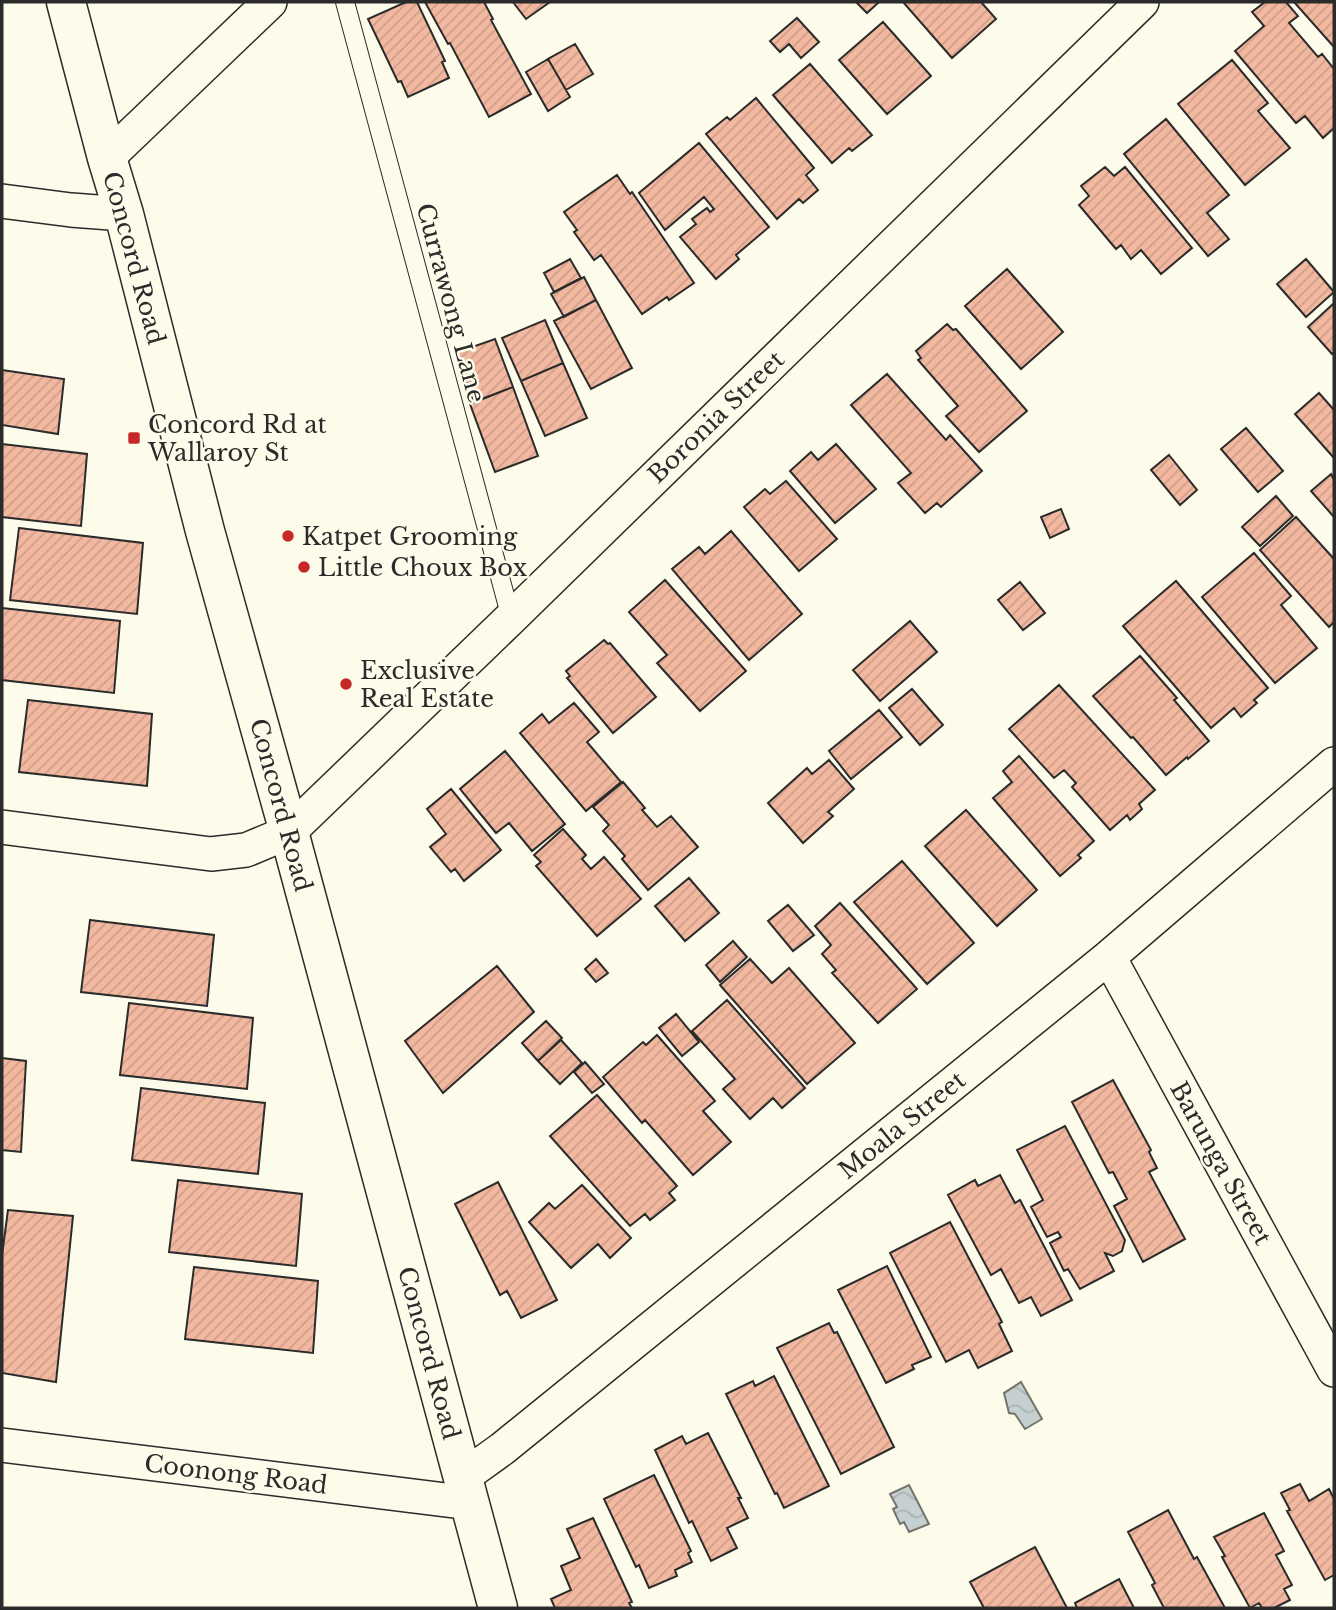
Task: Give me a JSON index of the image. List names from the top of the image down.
{
  "streets": {
    "main road": ["Concord Road"],
    "street": [
      "Boronia Street",
      "Moala Street",
      "Barunga Street",
      "Coonong Road"
    ],
    "lane": ["Currawong Lane"]
  },
  "crossings": [
    ["Concord Road", "Boronia Street"],
    ["Concord Road", "Moala Street"],
    ["Concord Road", "Coonong Road"],
    ["Currawong Lane", "Boronia Street"],
    ["Moala Street", "Barunga Street"],
    ["Moala Street", "Coonong Road"]
  ],
  "places": {
    "transit": ["Concord Rd at Wallaroy St"],
    "other": ["Katpet Grooming", "Little Choux Box", "Exclusive Real Estate"]
  }
}
